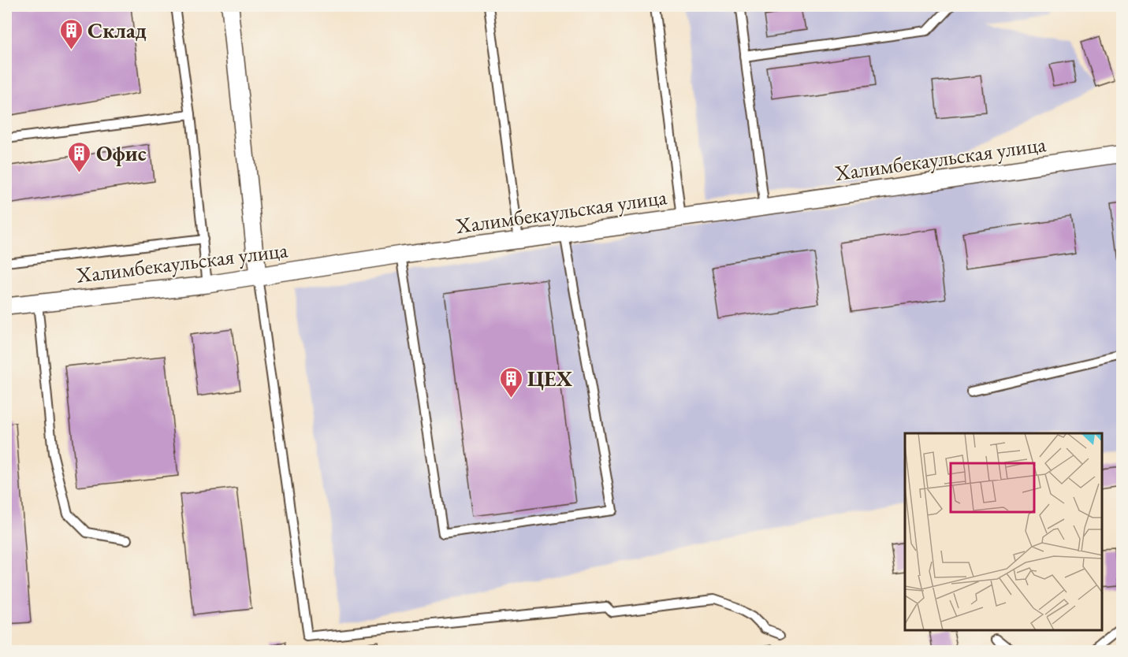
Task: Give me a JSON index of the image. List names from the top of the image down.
{
  "streets": {
    "street": ["Халимбекаульская улица"]
  },
  "places": {
    "building": ["Склад", "Офис", "ЦЕХ"]
  }
}
